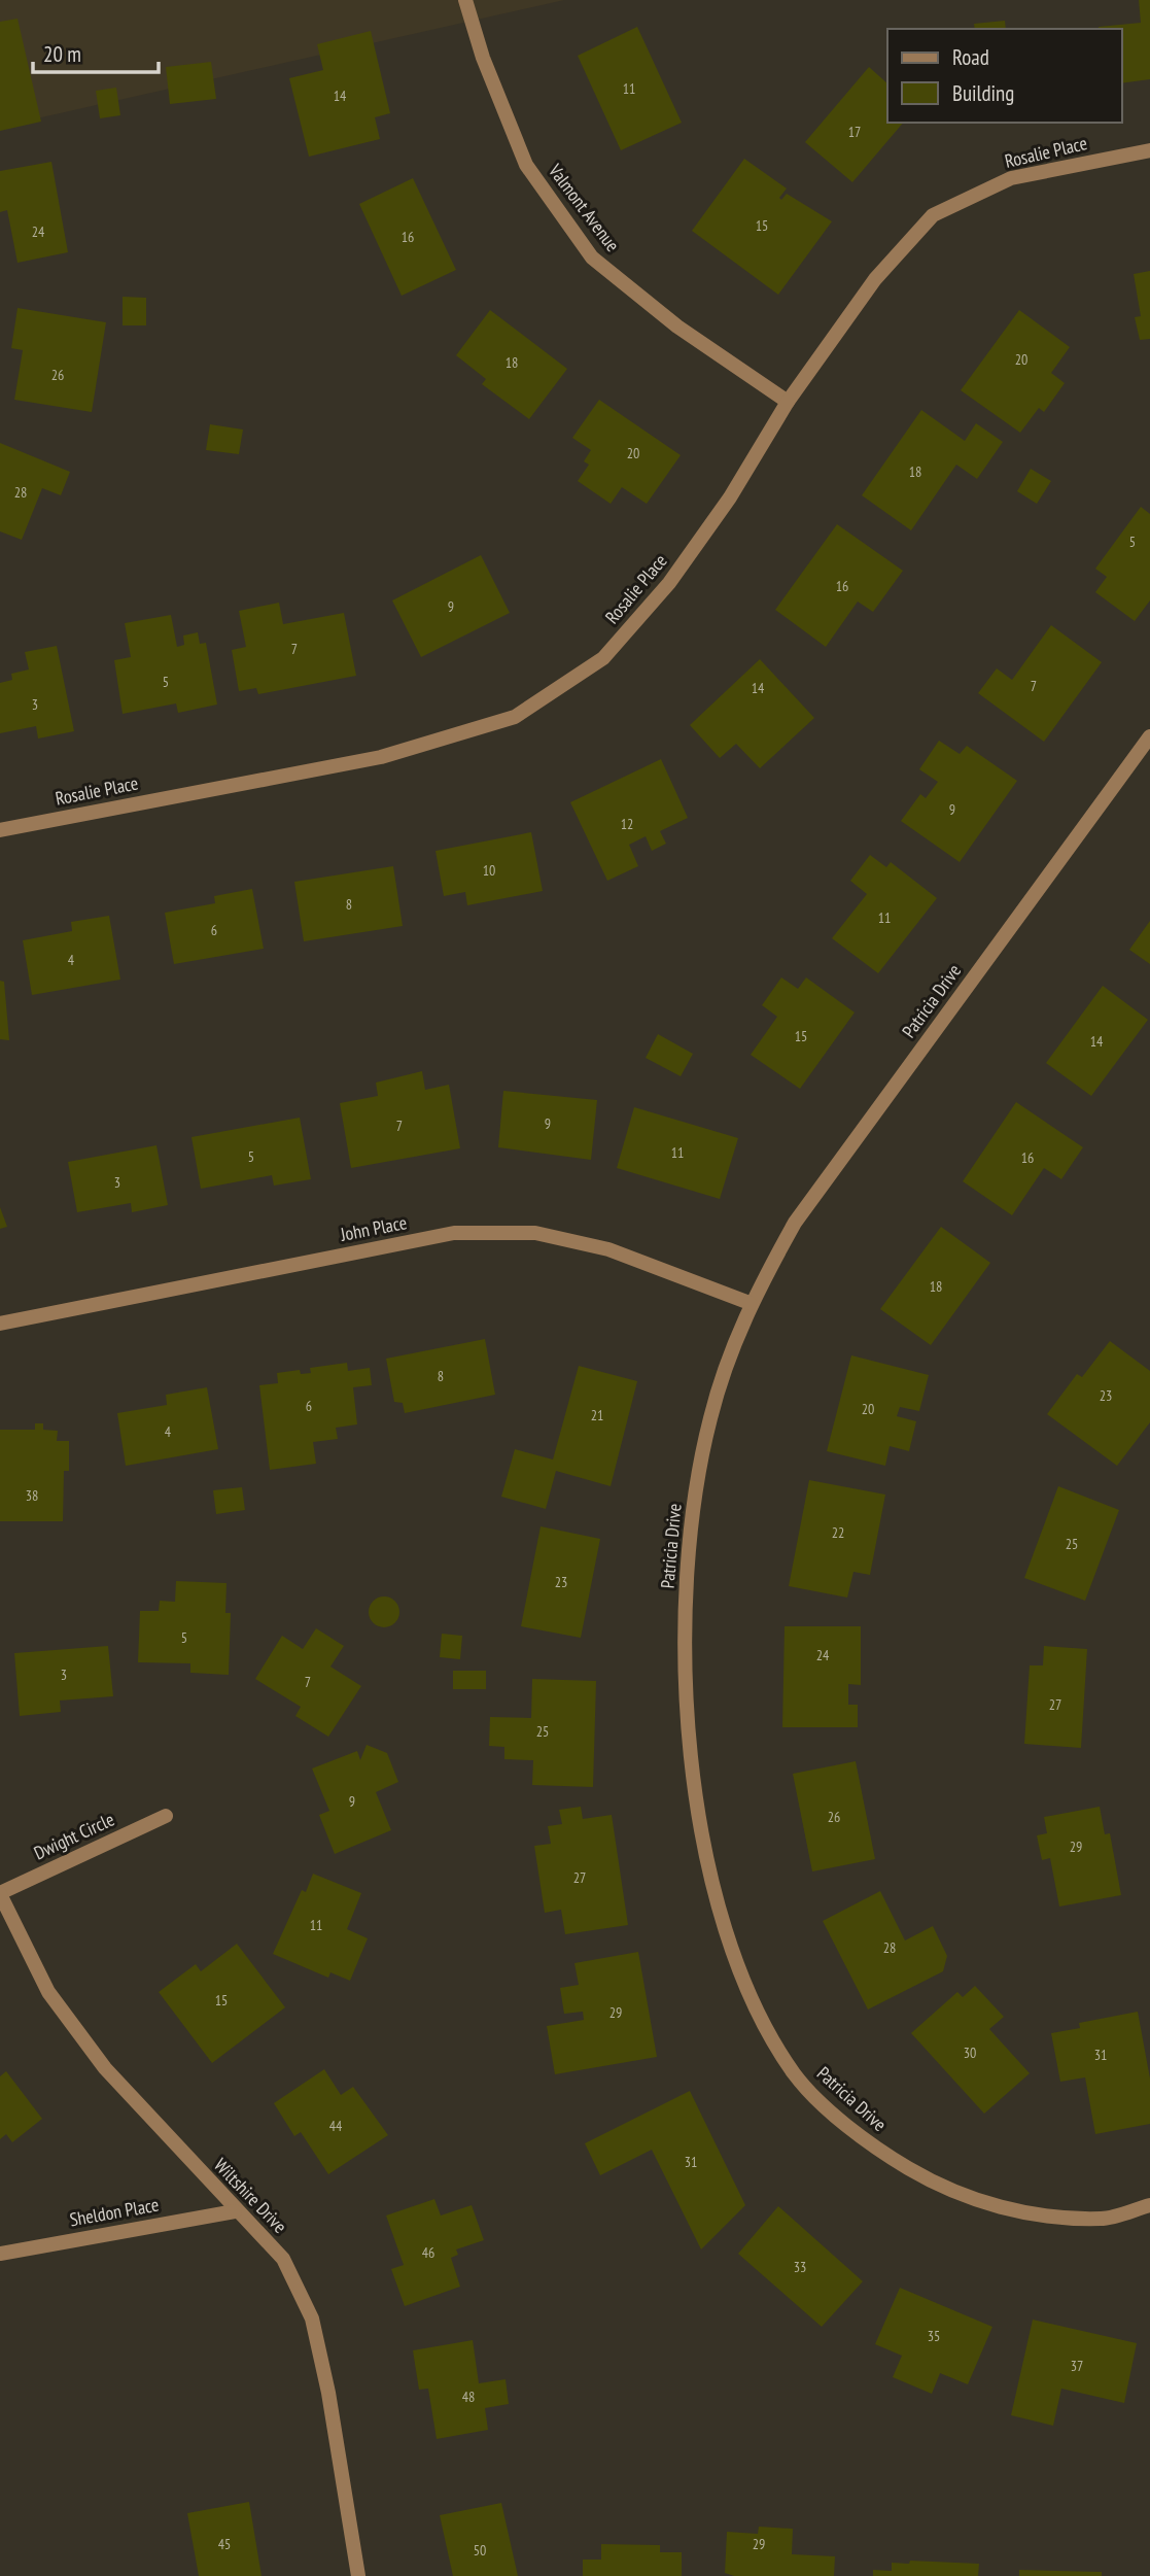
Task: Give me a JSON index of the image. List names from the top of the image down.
{
  "streets": {
    "street": [
      "Rosalie Place",
      "Valmont Avenue",
      "Patricia Drive",
      "John Place",
      "Dwight Circle",
      "Wiltshire Drive",
      "Sheldon Place"
    ]
  },
  "crossings": [
    ["Rosalie Place", "Valmont Avenue"],
    ["Patricia Drive", "John Place"],
    ["Dwight Circle", "Wiltshire Drive"],
    ["Wiltshire Drive", "Sheldon Place"]
  ],
  "house_numbers": [
    "11",
    "14",
    "17",
    "15",
    "24",
    "16",
    "20",
    "18",
    "26",
    "20",
    "18",
    "28",
    "5",
    "16",
    "9",
    "7",
    "5",
    "7",
    "14",
    "3",
    "9",
    "12",
    "10",
    "8",
    "11",
    "6",
    "4",
    "15",
    "14",
    "9",
    "7",
    "11",
    "5",
    "16",
    "3",
    "18",
    "8",
    "23",
    "6",
    "20",
    "21",
    "4",
    "38",
    "22",
    "25",
    "23",
    "5",
    "24",
    "3",
    "7",
    "27",
    "25",
    "9",
    "26",
    "29",
    "27",
    "11",
    "28",
    "15",
    "29",
    "30",
    "31",
    "44",
    "31",
    "46",
    "33",
    "35",
    "37",
    "48",
    "45",
    "29",
    "50"
  ],
  "legend": ["Road", "Building"],
  "scale_bar": "20 m"
}
